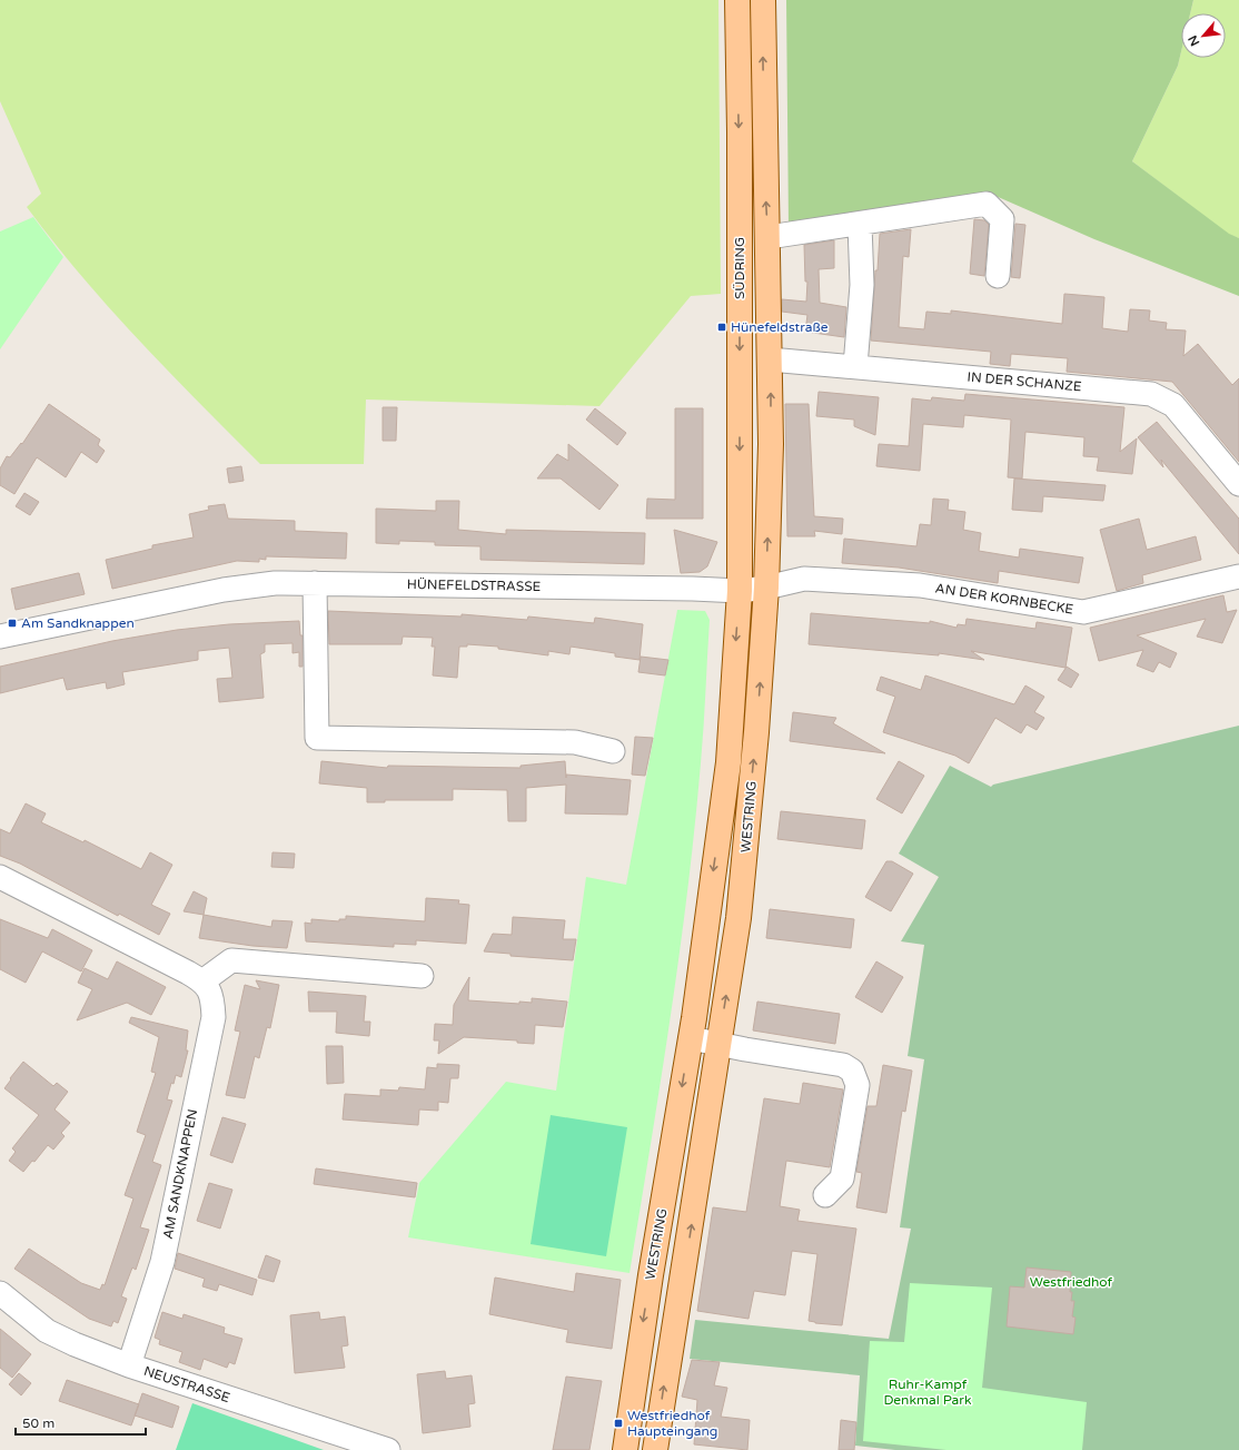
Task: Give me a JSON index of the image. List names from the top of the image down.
{
  "streets": {
    "main road": ["SÜDRING", "WESTRING"],
    "street": [
      "IN DER SCHANZE",
      "HÜNEFELDSTRASSE",
      "AN DER KORNBECKE",
      "AM SANDKNAPPEN",
      "NEUSTRASSE"
    ]
  },
  "crossings": [
    ["SÜDRING", "HÜNEFELDSTRASSE"],
    ["SÜDRING", "WESTRING"],
    ["HÜNEFELDSTRASSE", "AN DER KORNBECKE"],
    ["HÜNEFELDSTRASSE", "WESTRING"],
    ["AN DER KORNBECKE", "WESTRING"],
    ["AM SANDKNAPPEN", "NEUSTRASSE"]
  ],
  "parks": ["Westfriedhof", "Ruhr-Kampf Denkmal Park"],
  "places": {
    "transit": ["Hünefeldstraße", "Am Sandknappen", "Westfriedhof Haupteingang"]
  },
  "scale_bar": "50 m",
  "north": "bottom left"
}
